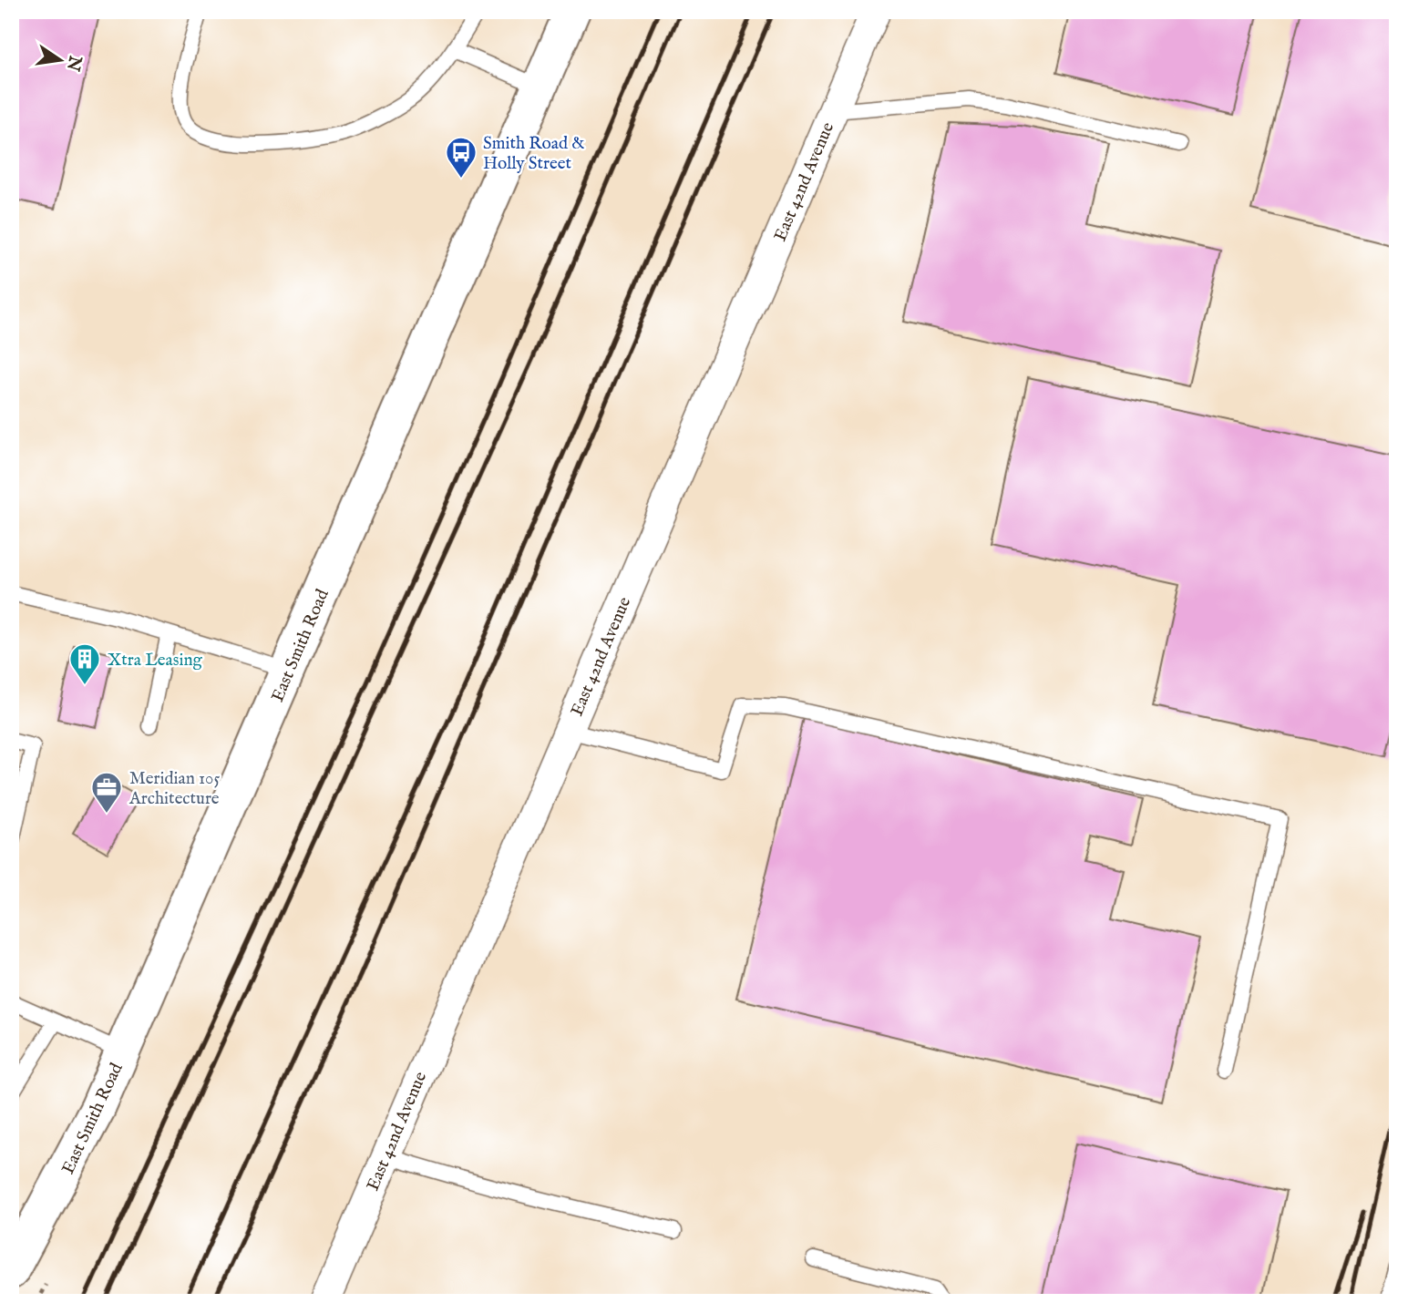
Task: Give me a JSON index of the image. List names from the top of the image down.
{
  "streets": {
    "street": ["East 42nd Avenue", "East Smith Road"]
  },
  "places": {
    "bus stop": ["Smith Road & Holly Street"],
    "building": ["Xtra Leasing"],
    "office": ["Meridian 105 Architecture"]
  },
  "north": "right"
}
